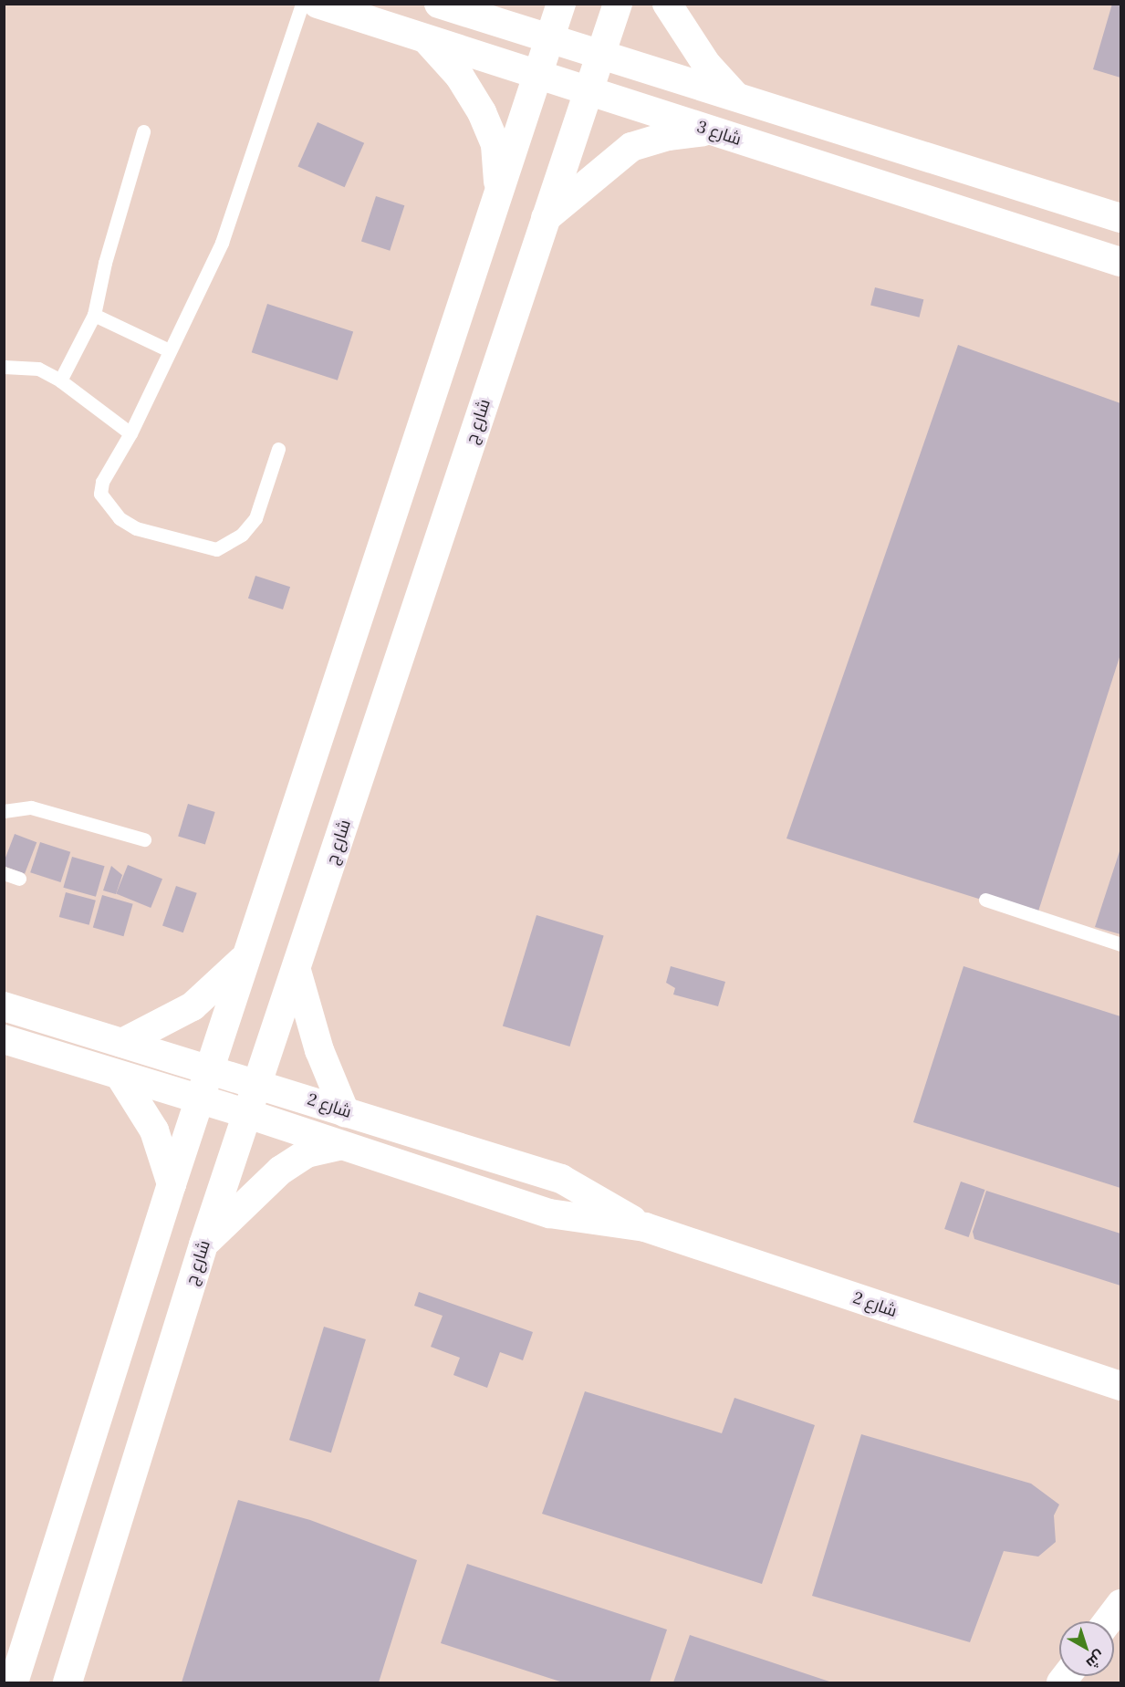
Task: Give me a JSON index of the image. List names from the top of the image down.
{
  "streets": {
    "street": ["شارع 3", "شارع ج", "شارع 2"]
  },
  "crossings": [
    ["شارع 3", "شارع ج"],
    ["شارع ج", "شارع 2"]
  ],
  "north": "bottom right"
}
